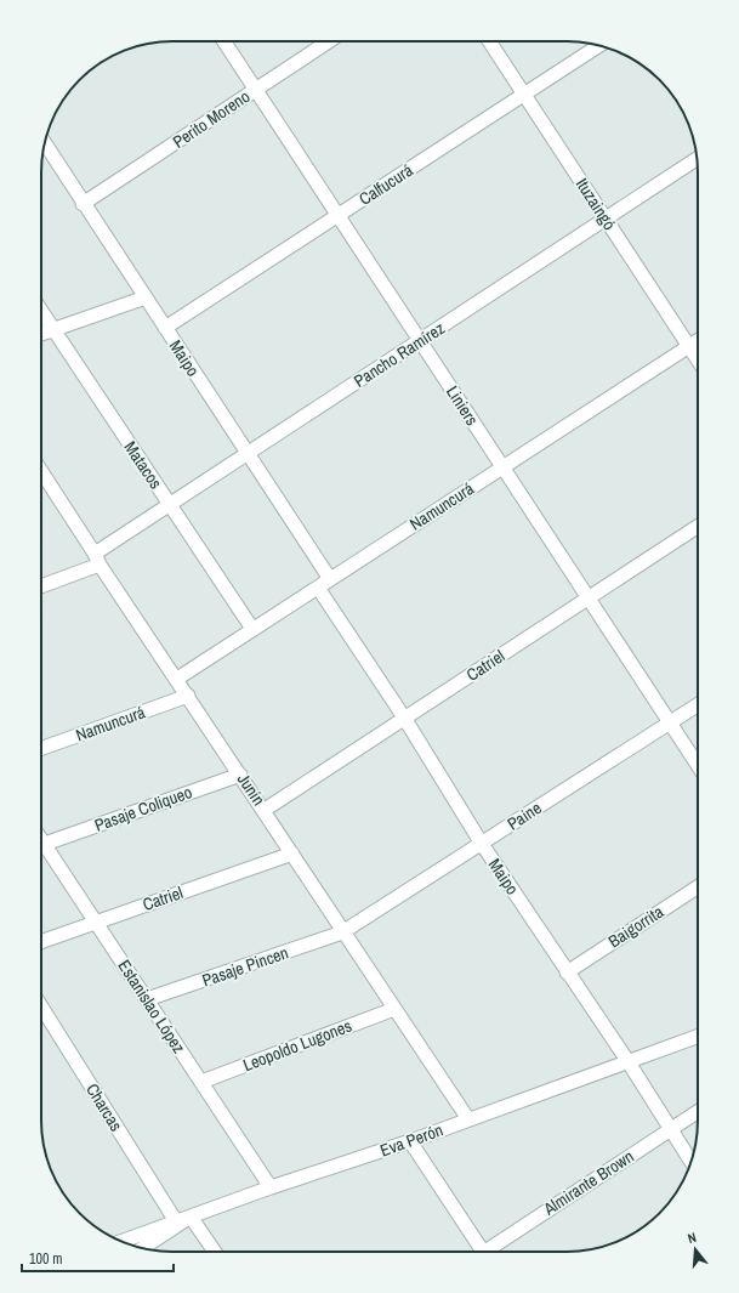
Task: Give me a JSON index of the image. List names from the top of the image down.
{
  "streets": {
    "street": [
      "Perito Moreno",
      "Calfucurá",
      "Ituzaingó",
      "Pancho Ramírez",
      "Maipo",
      "Liniers",
      "Matacos",
      "Namuncurá",
      "Catriel",
      "Junín",
      "Pasaje Coliqueo",
      "Paine",
      "Baigorrita",
      "Pasaje Pincen",
      "Estanislao López",
      "Leopoldo Lugones",
      "Charcas",
      "Eva Perón",
      "Almirante Brown"
    ]
  },
  "crossings": [
    ["Perito Moreno", "Maipo"],
    ["Perito Moreno", "Liniers"],
    ["Calfucurá", "Ituzaingó"],
    ["Calfucurá", "Maipo"],
    ["Calfucurá", "Liniers"],
    ["Ituzaingó", "Pancho Ramírez"],
    ["Ituzaingó", "Namuncurá"],
    ["Pancho Ramírez", "Maipo"],
    ["Pancho Ramírez", "Liniers"],
    ["Pancho Ramírez", "Matacos"],
    ["Pancho Ramírez", "Junín"],
    ["Maipo", "Namuncurá"],
    ["Maipo", "Catriel"],
    ["Maipo", "Paine"],
    ["Maipo", "Baigorrita"],
    ["Maipo", "Eva Perón"],
    ["Maipo", "Almirante Brown"],
    ["Liniers", "Namuncurá"],
    ["Liniers", "Catriel"],
    ["Liniers", "Paine"],
    ["Matacos", "Namuncurá"],
    ["Namuncurá", "Junín"],
    ["Catriel", "Junín"],
    ["Catriel", "Estanislao López"],
    ["Junín", "Pasaje Coliqueo"],
    ["Junín", "Paine"],
    ["Junín", "Pasaje Pincen"],
    ["Junín", "Leopoldo Lugones"],
    ["Junín", "Eva Perón"],
    ["Pasaje Coliqueo", "Estanislao López"],
    ["Paine", "Pasaje Pincen"],
    ["Pasaje Pincen", "Estanislao López"],
    ["Estanislao López", "Leopoldo Lugones"],
    ["Estanislao López", "Eva Perón"],
    ["Charcas", "Eva Perón"]
  ],
  "scale_bar": "100 m",
  "north": "top"
}
